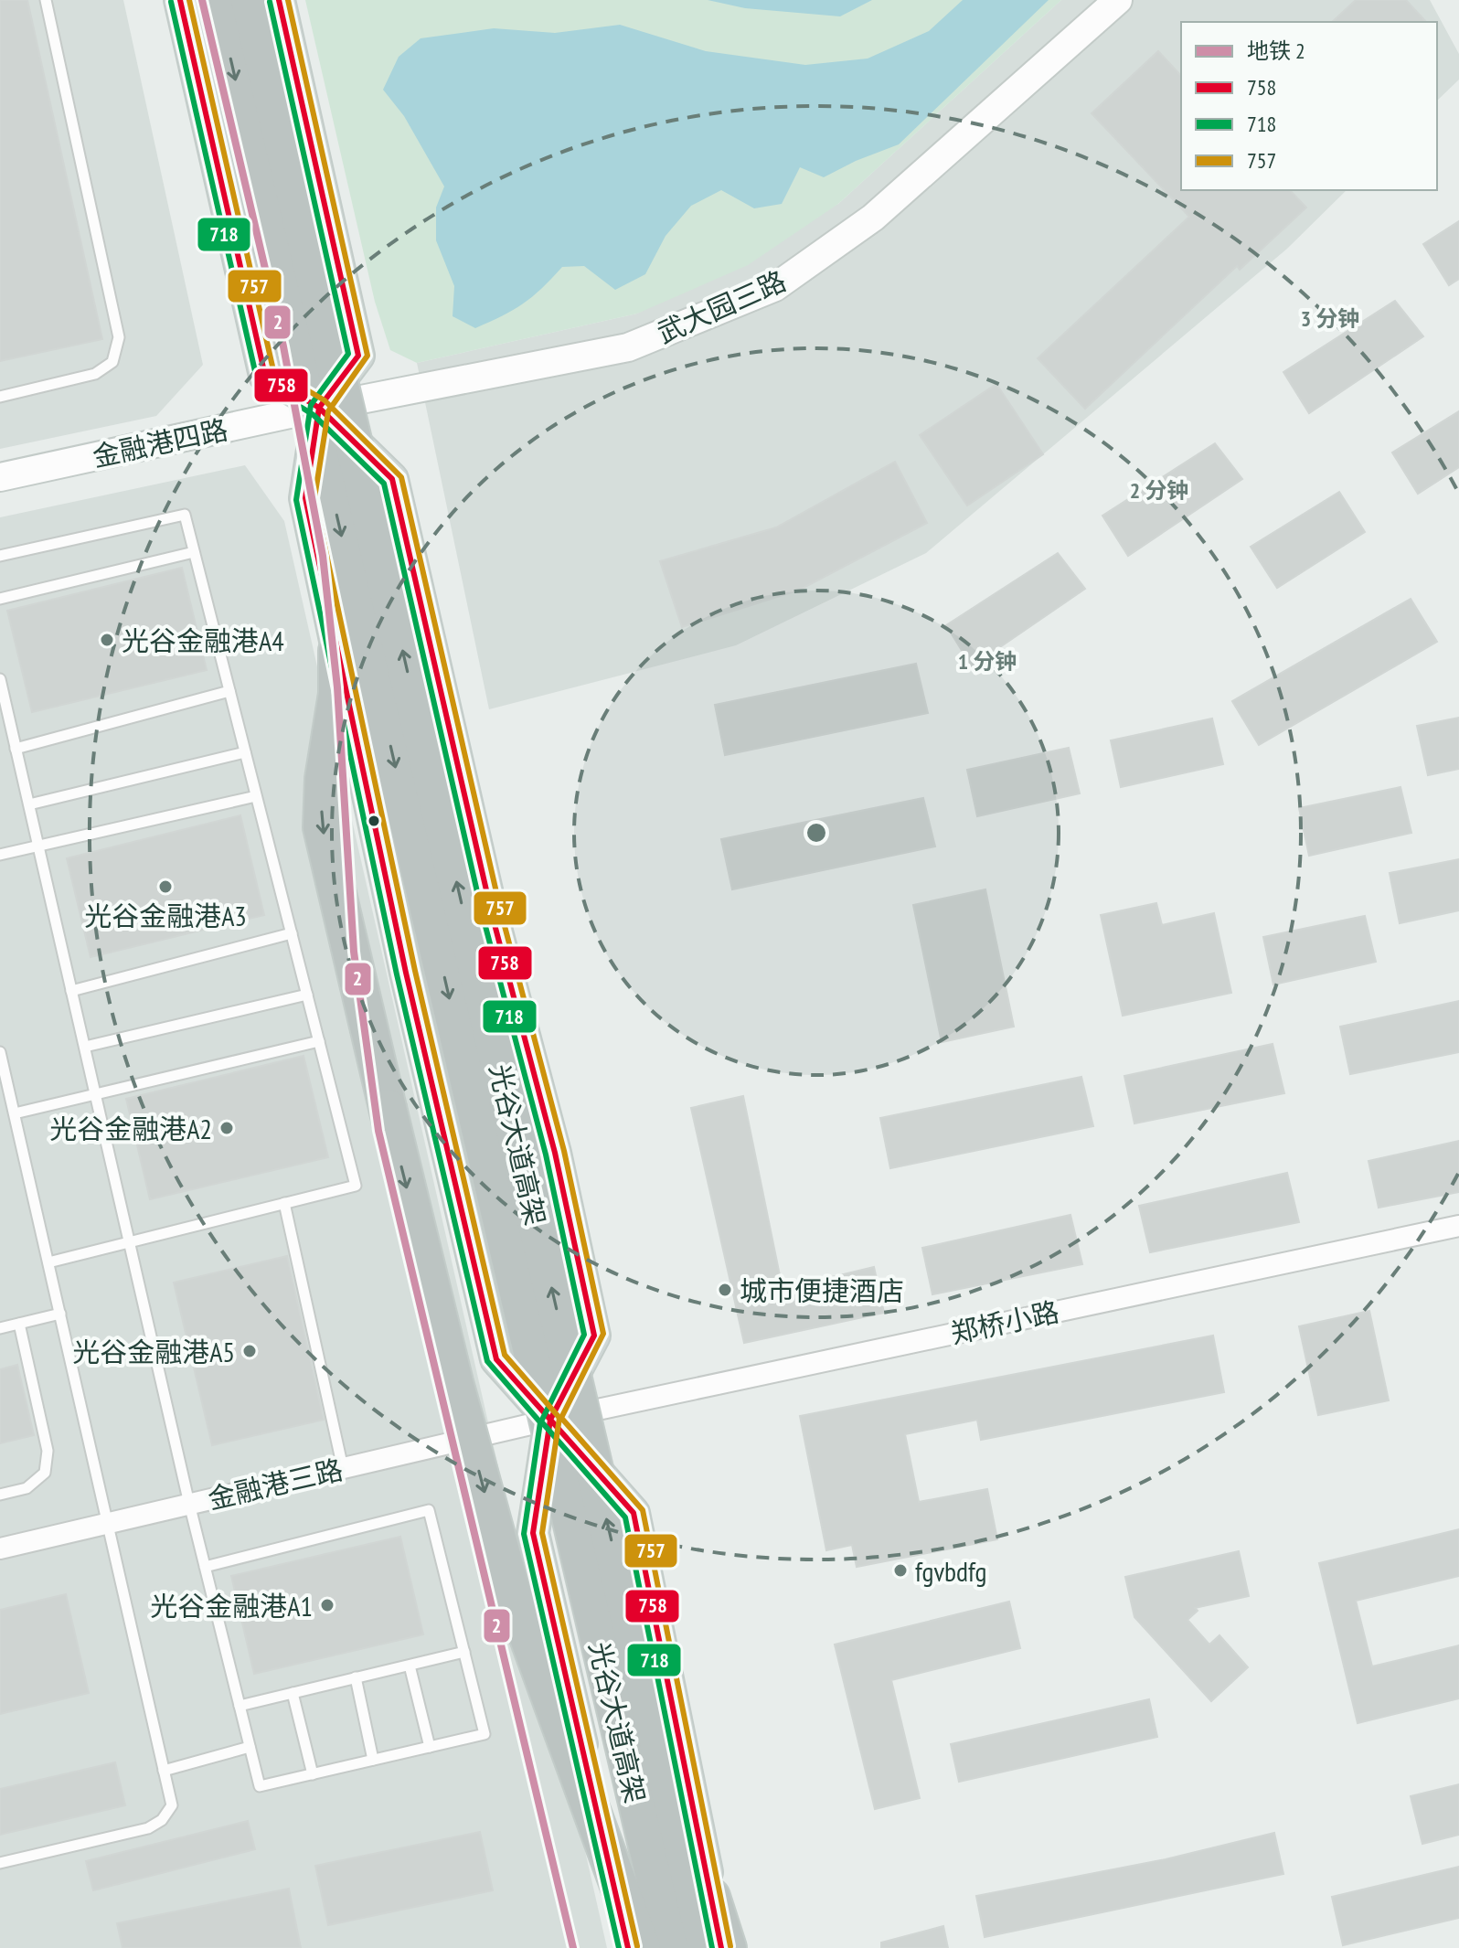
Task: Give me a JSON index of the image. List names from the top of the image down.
{
  "streets": {
    "highway": ["光谷大道高架"],
    "street": [
      "武大园三路",
      "金融港四路",
      "郑桥小路",
      "金融港三路"
    ]
  },
  "crossings": [
    ["武大园三路", "金融港四路"],
    ["郑桥小路", "金融港三路"]
  ],
  "places": [
    "光谷金融港A4",
    "光谷金融港A3",
    "光谷金融港A2",
    "城市便捷酒店",
    "光谷金融港A5",
    "fgvbdfg",
    "光谷金融港A1"
  ],
  "lines": [
    "metro line 2",
    "transit line 758",
    "transit line 757",
    "transit line 718"
  ],
  "legend": [
    "地铁 2",
    "758",
    "718",
    "757"
  ],
  "rings": ["3 分钟", "2 分钟", "1 分钟"]
}
